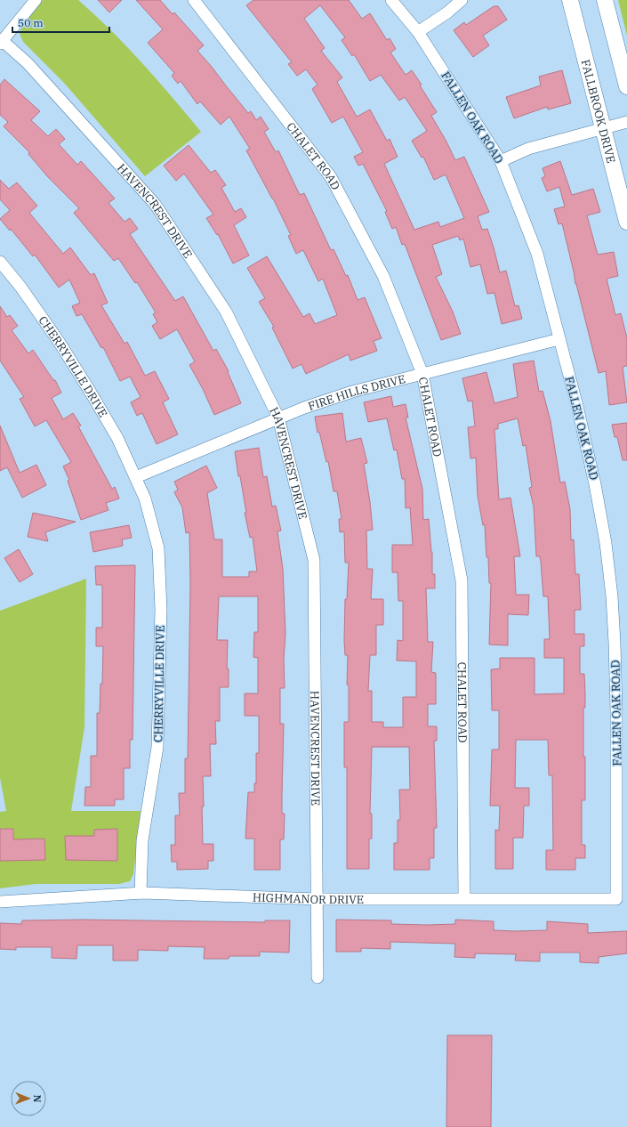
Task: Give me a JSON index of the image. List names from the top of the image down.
{
  "streets": {
    "main road": ["FALLBROOK DRIVE"],
    "street": [
      "FALLEN OAK ROAD",
      "CHALET ROAD",
      "HAVENCREST DRIVE",
      "CHERRYVILLE DRIVE",
      "FIRE HILLS DRIVE",
      "HIGHMANOR DRIVE"
    ]
  },
  "crossings": [
    ["FALLEN OAK ROAD", "FIRE HILLS DRIVE"],
    ["FALLEN OAK ROAD", "HIGHMANOR DRIVE"],
    ["CHALET ROAD", "FIRE HILLS DRIVE"],
    ["CHALET ROAD", "HIGHMANOR DRIVE"],
    ["HAVENCREST DRIVE", "FIRE HILLS DRIVE"],
    ["HAVENCREST DRIVE", "HIGHMANOR DRIVE"],
    ["CHERRYVILLE DRIVE", "HIGHMANOR DRIVE"]
  ],
  "scale_bar": "50 m",
  "north": "right"
}
